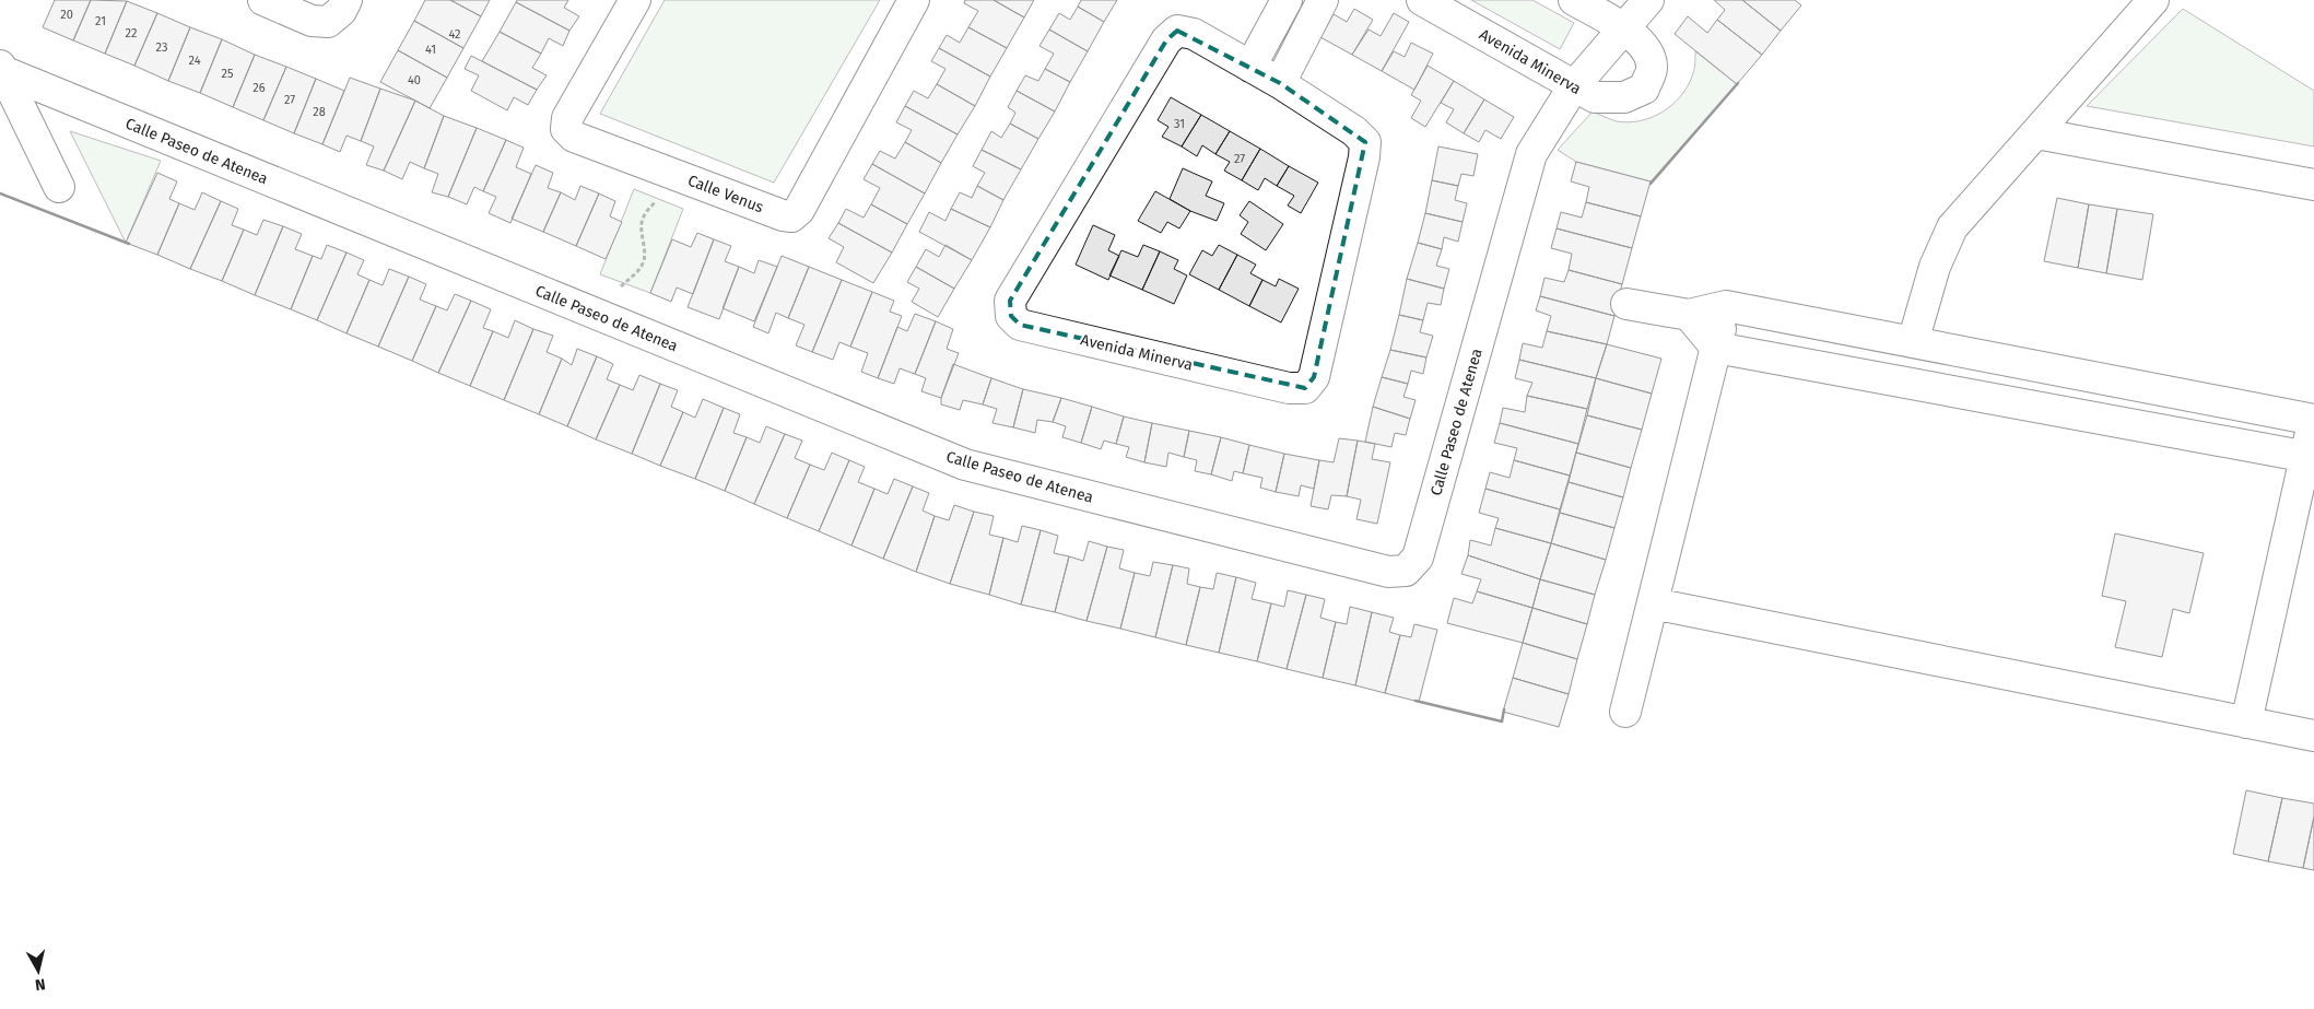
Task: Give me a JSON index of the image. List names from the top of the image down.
{
  "streets": {
    "street": ["Avenida Minerva", "Calle Paseo de Atenea", "Calle Venus"]
  },
  "crossings": [
    ["Avenida Minerva", "Calle Paseo de Atenea"]
  ],
  "house_numbers": [
    "20",
    "21",
    "22",
    "42",
    "23",
    "41",
    "24",
    "25",
    "40",
    "26",
    "27",
    "28",
    "31",
    "27"
  ],
  "north": "bottom"
}
